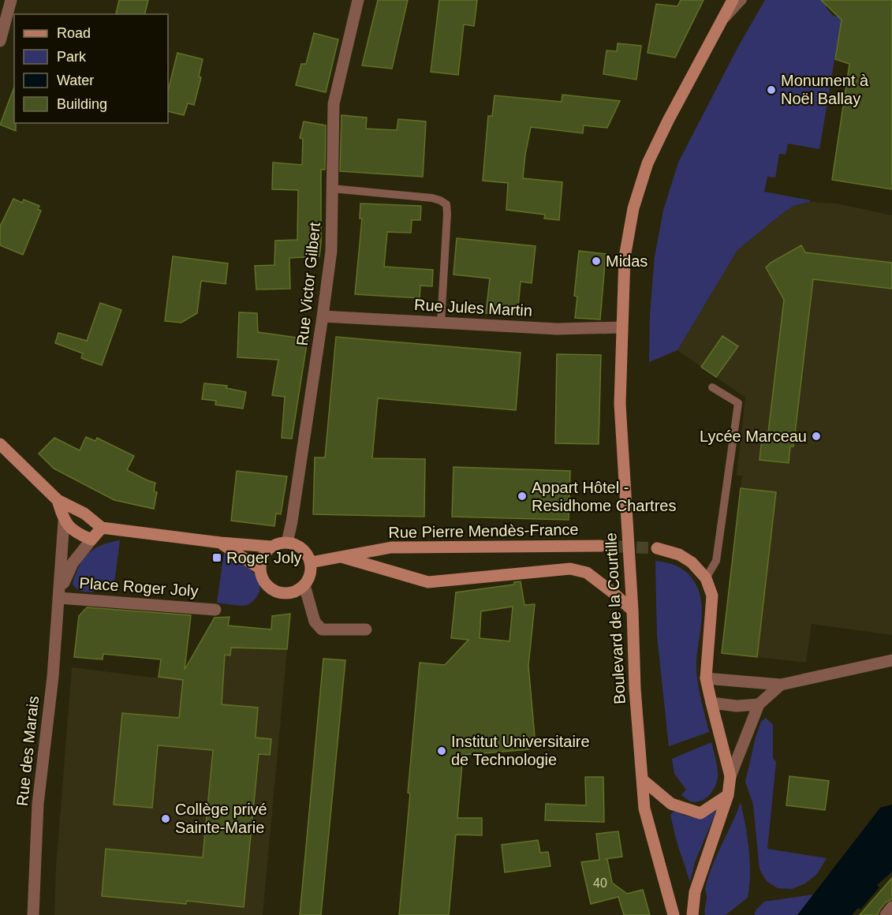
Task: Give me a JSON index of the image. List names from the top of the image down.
{
  "streets": {
    "main road": ["Rue Pierre Mendès-France", "Boulevard de la Courtille"],
    "street": [
      "Rue Victor Gilbert",
      "Rue Jules Martin",
      "Place Roger Joly",
      "Rue des Marais"
    ]
  },
  "crossings": [
    ["Rue Victor Gilbert", "Rue Jules Martin"],
    ["Rue Victor Gilbert", "Rue Pierre Mendès-France"],
    ["Rue Jules Martin", "Boulevard de la Courtille"],
    ["Place Roger Joly", "Rue des Marais"]
  ],
  "places": {
    "other": [
      "Monument à Noël Ballay",
      "Midas",
      "Lycée Marceau",
      "Appart Hôtel - Residhome Chartres",
      "Institut Universitaire de Technologie",
      "Collège privé Sainte-Marie"
    ],
    "transit": ["Roger Joly"]
  },
  "house_numbers": ["40"],
  "legend": [
    "Road",
    "Park",
    "Water",
    "Building"
  ]
}
